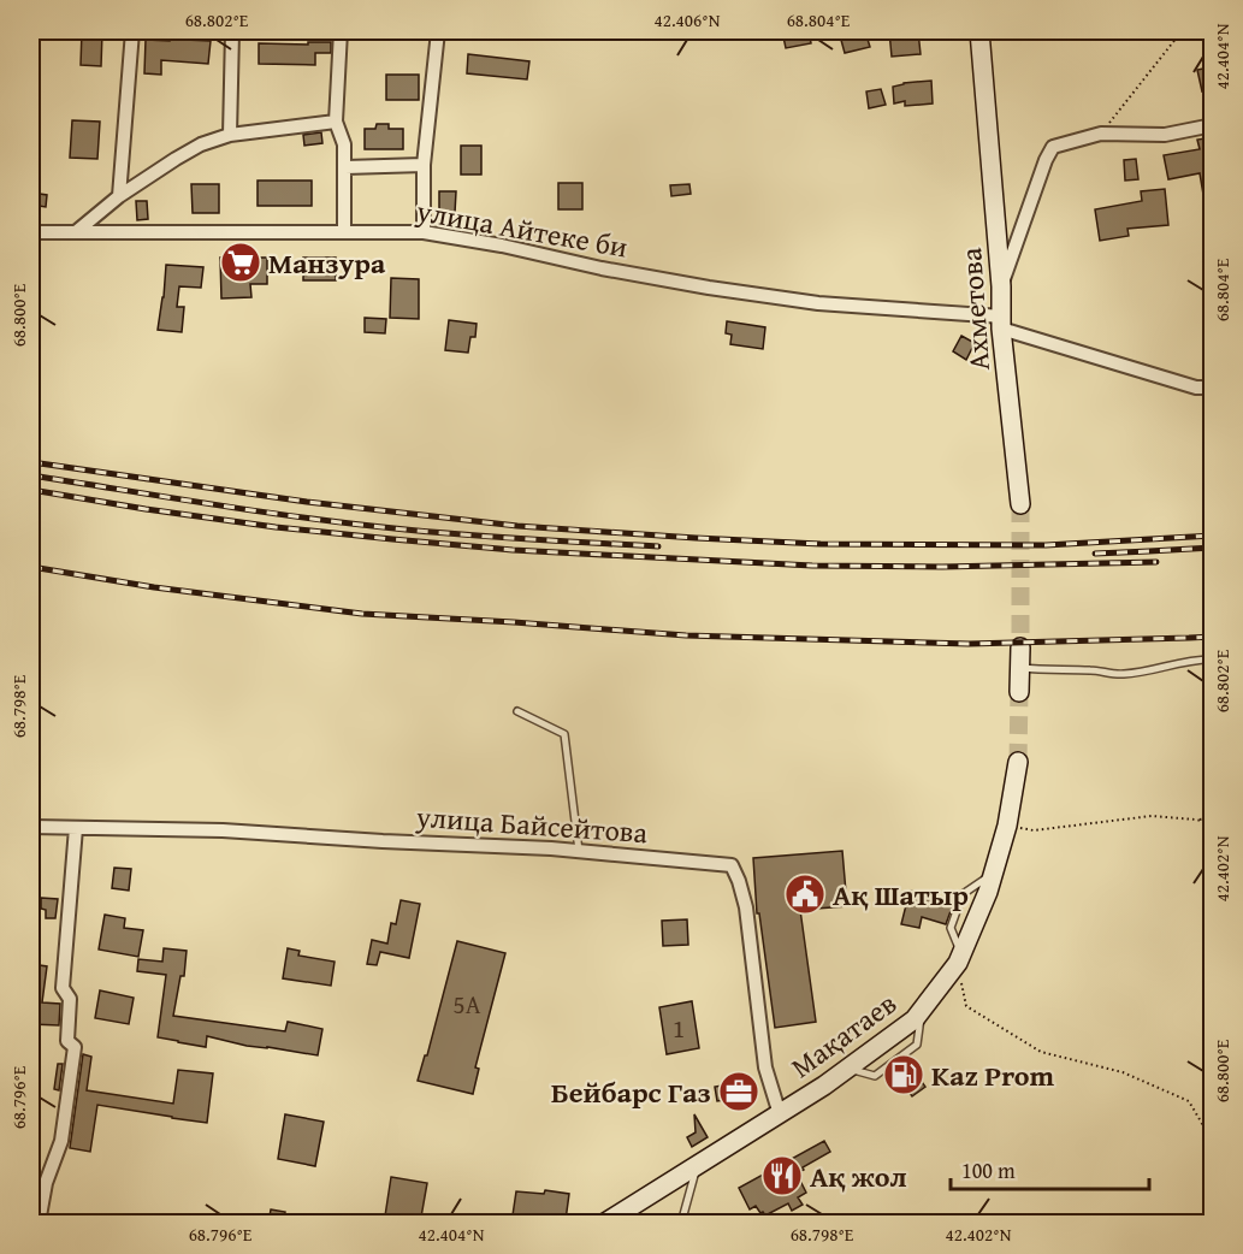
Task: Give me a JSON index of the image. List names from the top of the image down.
{
  "streets": {
    "main road": ["Ахметова", "Мақатаев"],
    "street": ["улица Айтеке би", "улица Байсейтова"]
  },
  "crossings": [
    ["улица Айтеке би", "Ахметова"],
    ["улица Байсейтова", "Мақатаев"]
  ],
  "places": {
    "supermarket": ["Манзура"],
    "public building": ["Ақ Шатыр"],
    "fuel station": ["Kaz Prom"],
    "office": ["Бейбарс Газ"],
    "restaurant": ["Ақ жол"]
  },
  "house_numbers": ["5А", "1"],
  "scale_bar": "100 m",
  "coordinates": [
    "68.802°E",
    "42.406°N",
    "68.804°E",
    "42.404°N",
    "68.800°E",
    "68.798°E",
    "42.402°N",
    "68.796°E"
  ]
}
